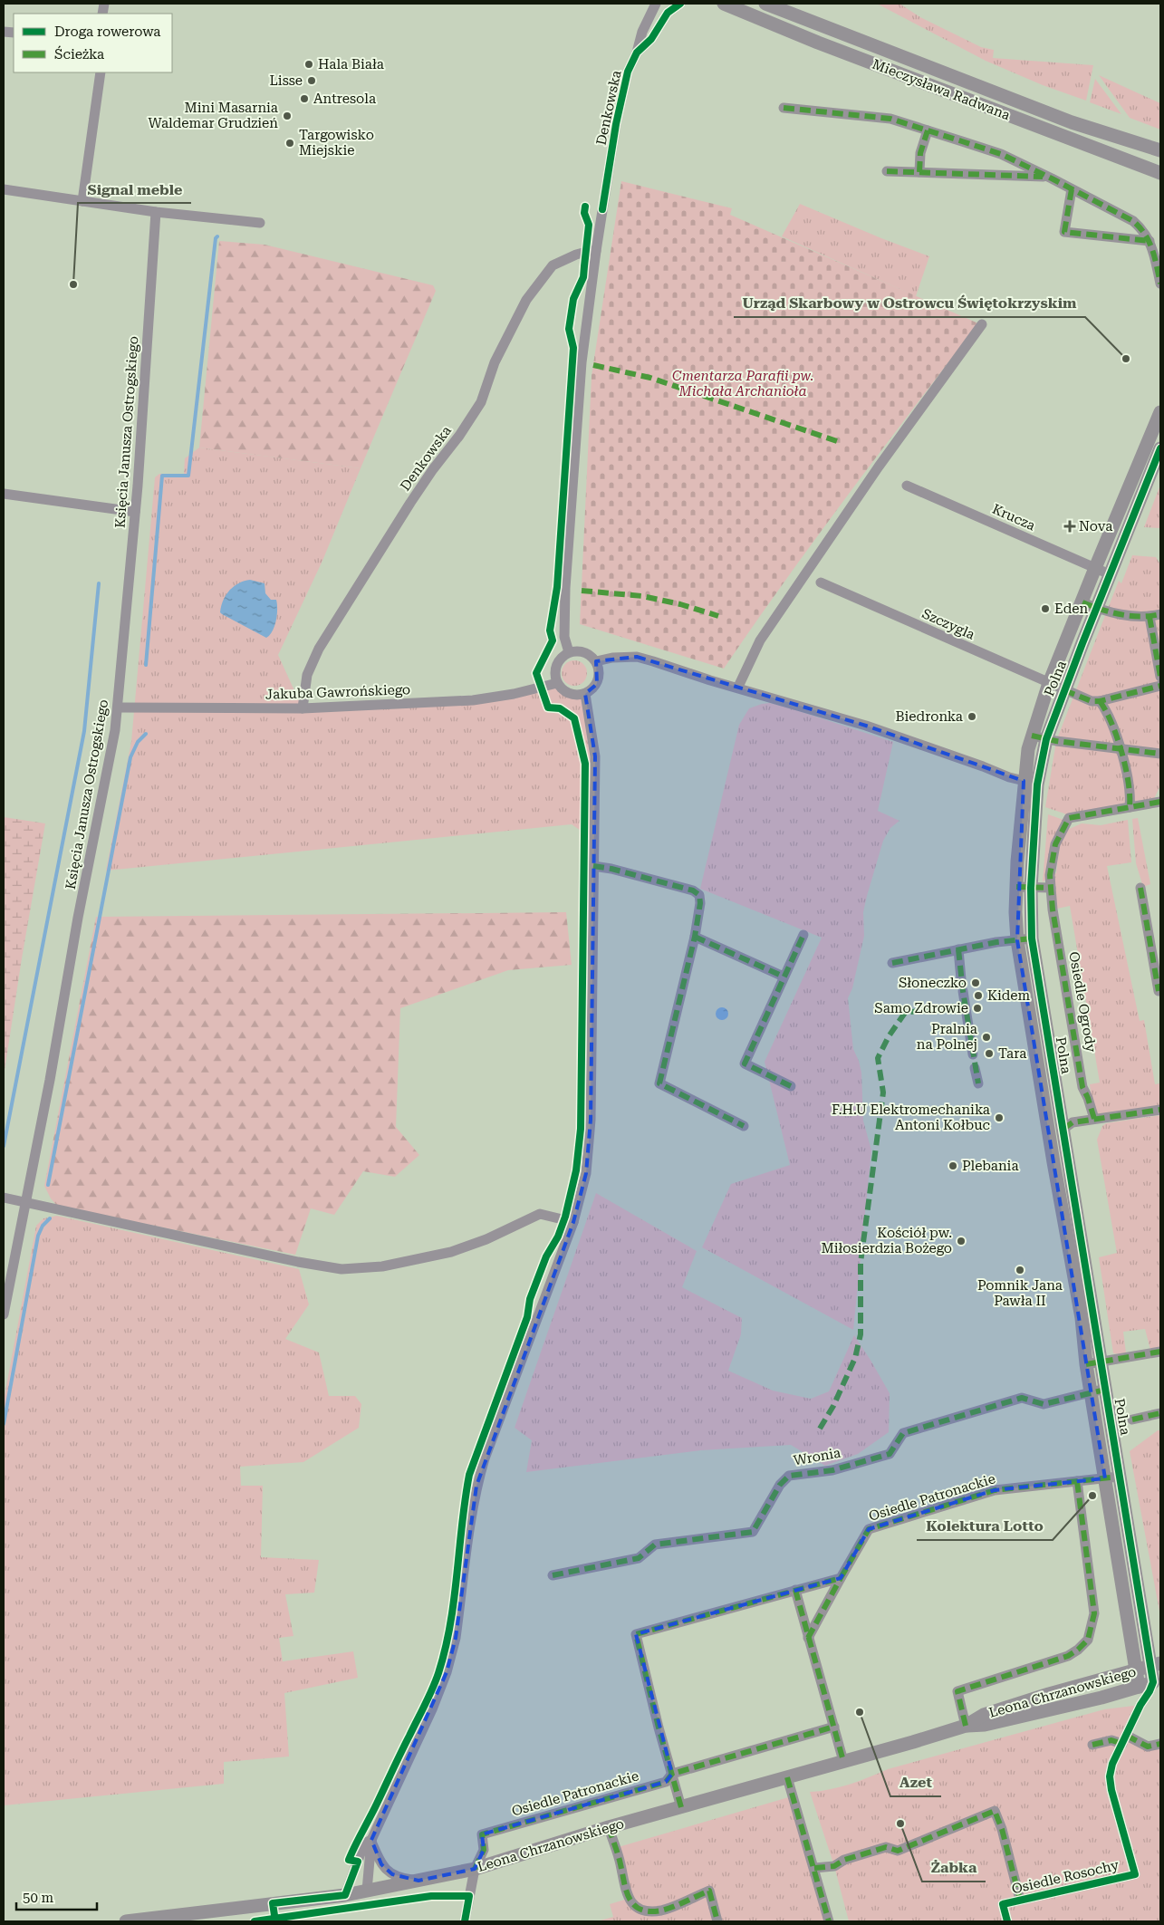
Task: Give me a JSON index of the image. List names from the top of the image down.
{
  "streets": {
    "street": [
      "Mieczysława Radwana",
      "Denkowska",
      "Księcia Janusza Ostrogskiego",
      "Krucza",
      "Szczygla",
      "Polna",
      "Jakuba Gawrońskiego",
      "Osiedle Ogrody",
      "Wronia",
      "Osiedle Patronackie",
      "Leona Chrzanowskiego",
      "Osiedle Rosochy"
    ]
  },
  "crossings": [
    ["Denkowska", "Jakuba Gawrońskiego"],
    ["Księcia Janusza Ostrogskiego", "Jakuba Gawrońskiego"],
    ["Krucza", "Polna"],
    ["Szczygla", "Polna"],
    ["Polna", "Wronia"],
    ["Polna", "Osiedle Patronackie"],
    ["Polna", "Leona Chrzanowskiego"],
    ["Polna", "Osiedle Rosochy"],
    ["Osiedle Patronackie", "Leona Chrzanowskiego"],
    ["Leona Chrzanowskiego", "Osiedle Rosochy"]
  ],
  "parks": ["Cmentarza Parafii pw. Michała Archanioła"],
  "places": {
    "other": [
      "Hala Biała",
      "Lisse",
      "Antresola",
      "Mini Masarnia Waldemar Grudzień",
      "Targowisko Miejskie",
      "Signal meble",
      "Urząd Skarbowy w Ostrowcu Świętokrzyskim",
      "Eden",
      "Biedronka",
      "Słoneczko",
      "Kidem",
      "Samo Zdrowie",
      "Pralnia na Polnej",
      "Tara",
      "F.H.U Elektromechanika Antoni Kołbuc",
      "Plebania",
      "Kościół pw. Miłosierdzia Bożego",
      "Pomnik Jana Pawła II",
      "Kolektura Lotto",
      "Azet",
      "Żabka"
    ],
    "health": ["Nova"]
  },
  "legend": ["Droga rowerowa", "Ścieżka"],
  "scale_bar": "50 m"
}
